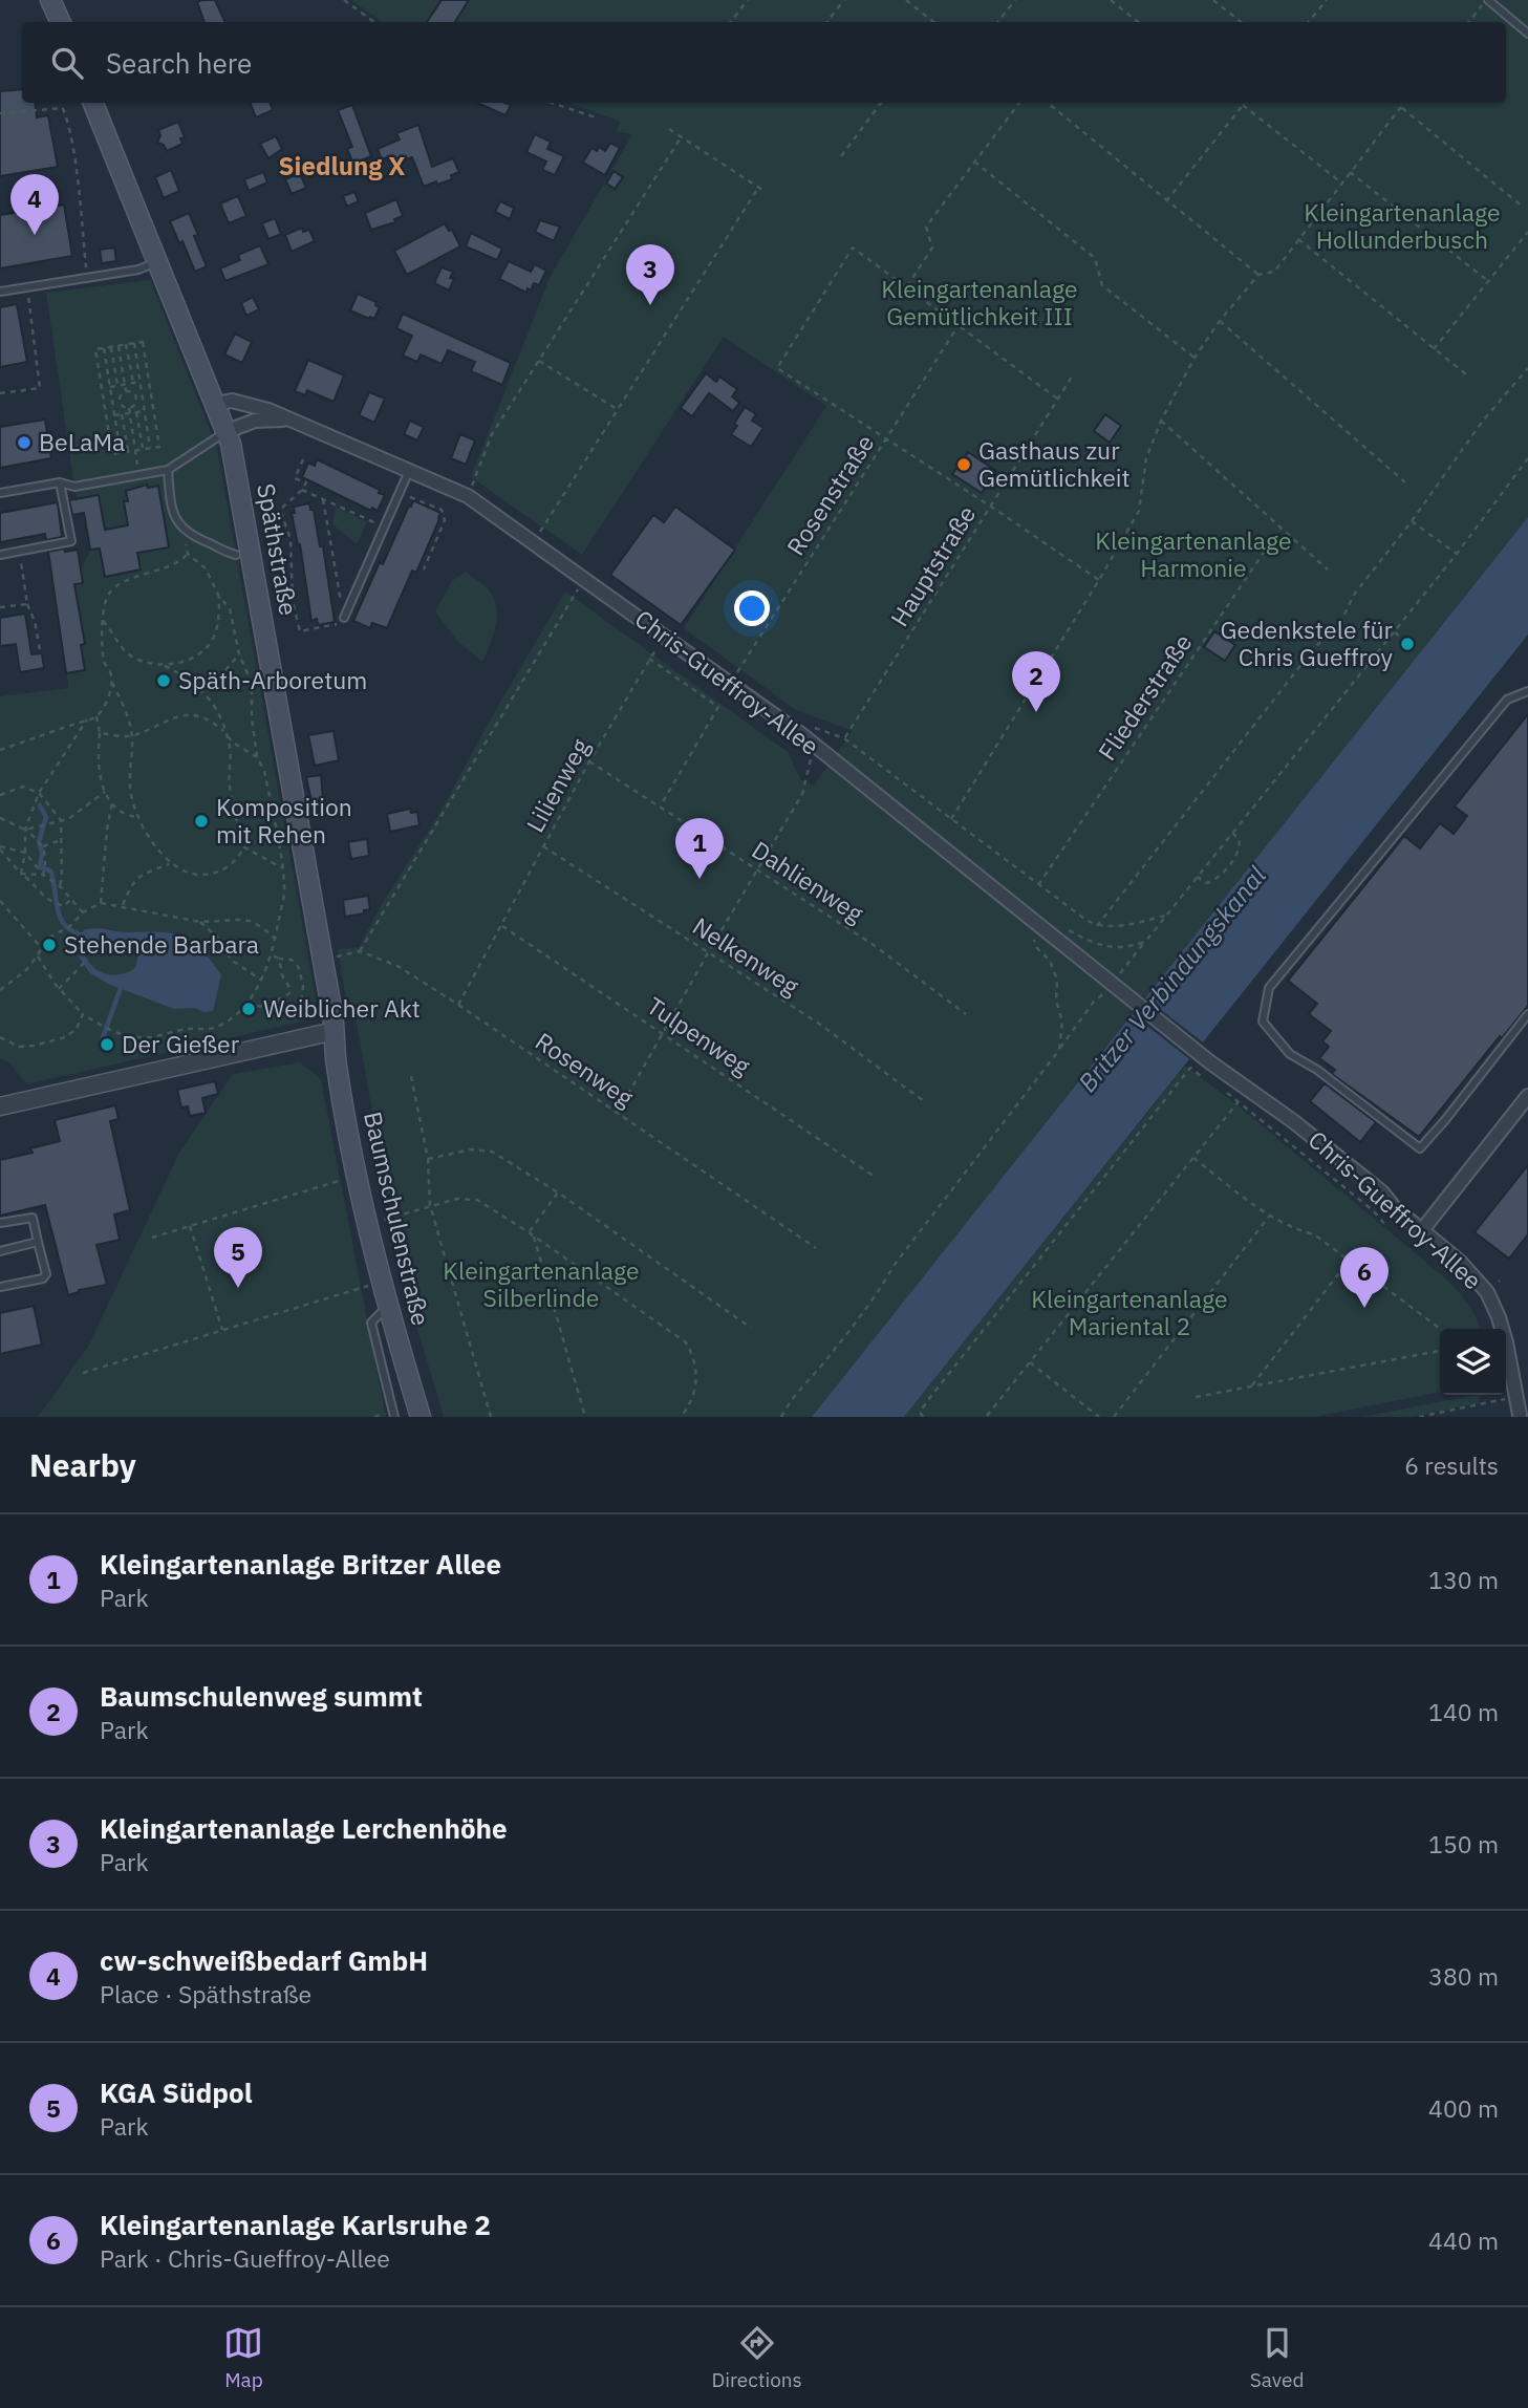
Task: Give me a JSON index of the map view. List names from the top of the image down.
{
  "streets": {
    "main road": ["Späthstraße", "Baumschulenstraße"],
    "street": ["Chris-Gueffroy-Allee"],
    "path": [
      "Rosenstraße",
      "Hauptstraße",
      "Fliederstraße",
      "Lilienweg",
      "Dahlienweg",
      "Nelkenweg",
      "Tulpenweg",
      "Rosenweg"
    ]
  },
  "crossings": [
    ["Rosenstraße", "Chris-Gueffroy-Allee"],
    ["Späthstraße", "Chris-Gueffroy-Allee"],
    ["Späthstraße", "Baumschulenstraße"],
    ["Lilienweg", "Dahlienweg"],
    ["Lilienweg", "Nelkenweg"],
    ["Lilienweg", "Tulpenweg"],
    ["Lilienweg", "Rosenweg"]
  ],
  "districts": ["Siedlung X"],
  "water": ["Britzer Verbindungskanal"],
  "parks": [
    "Kleingartenanlage Hollunderbusch",
    "Kleingartenanlage Gemütlichkeit III",
    "Kleingartenanlage Harmonie",
    "Kleingartenanlage Silberlinde",
    "Kleingartenanlage Mariental 2"
  ],
  "places": [
    "BeLaMa",
    "Gasthaus zur Gemütlichkeit",
    "Gedenkstele für Chris Gueffroy",
    "Späth-Arboretum",
    "Komposition mit Rehen",
    "Stehende Barbara",
    "Weiblicher Akt",
    "Der Gießer"
  ],
  "page": {
    "search": "Search here",
    "pins": [
      "4",
      "3",
      "2",
      "1",
      "5",
      "6"
    ],
    "heading": ["Nearby", "6 results"],
    "list": [
      {
        "mark": "1",
        "name": "Kleingartenanlage Britzer Allee",
        "note": "Park",
        "value": "130 m"
      },
      {
        "mark": "2",
        "name": "Baumschulenweg summt",
        "note": "Park",
        "value": "140 m"
      },
      {
        "mark": "3",
        "name": "Kleingartenanlage Lerchenhöhe",
        "note": "Park",
        "value": "150 m"
      },
      {
        "mark": "4",
        "name": "cw-schweißbedarf GmbH",
        "note": "Place · Späthstraße",
        "value": "380 m"
      },
      {
        "mark": "5",
        "name": "KGA Südpol",
        "note": "Park",
        "value": "400 m"
      },
      {
        "mark": "6",
        "name": "Kleingartenanlage Karlsruhe 2",
        "note": "Park · Chris-Gueffroy-Allee",
        "value": "440 m"
      }
    ],
    "nav": ["Map", "Directions", "Saved"]
  }
}
